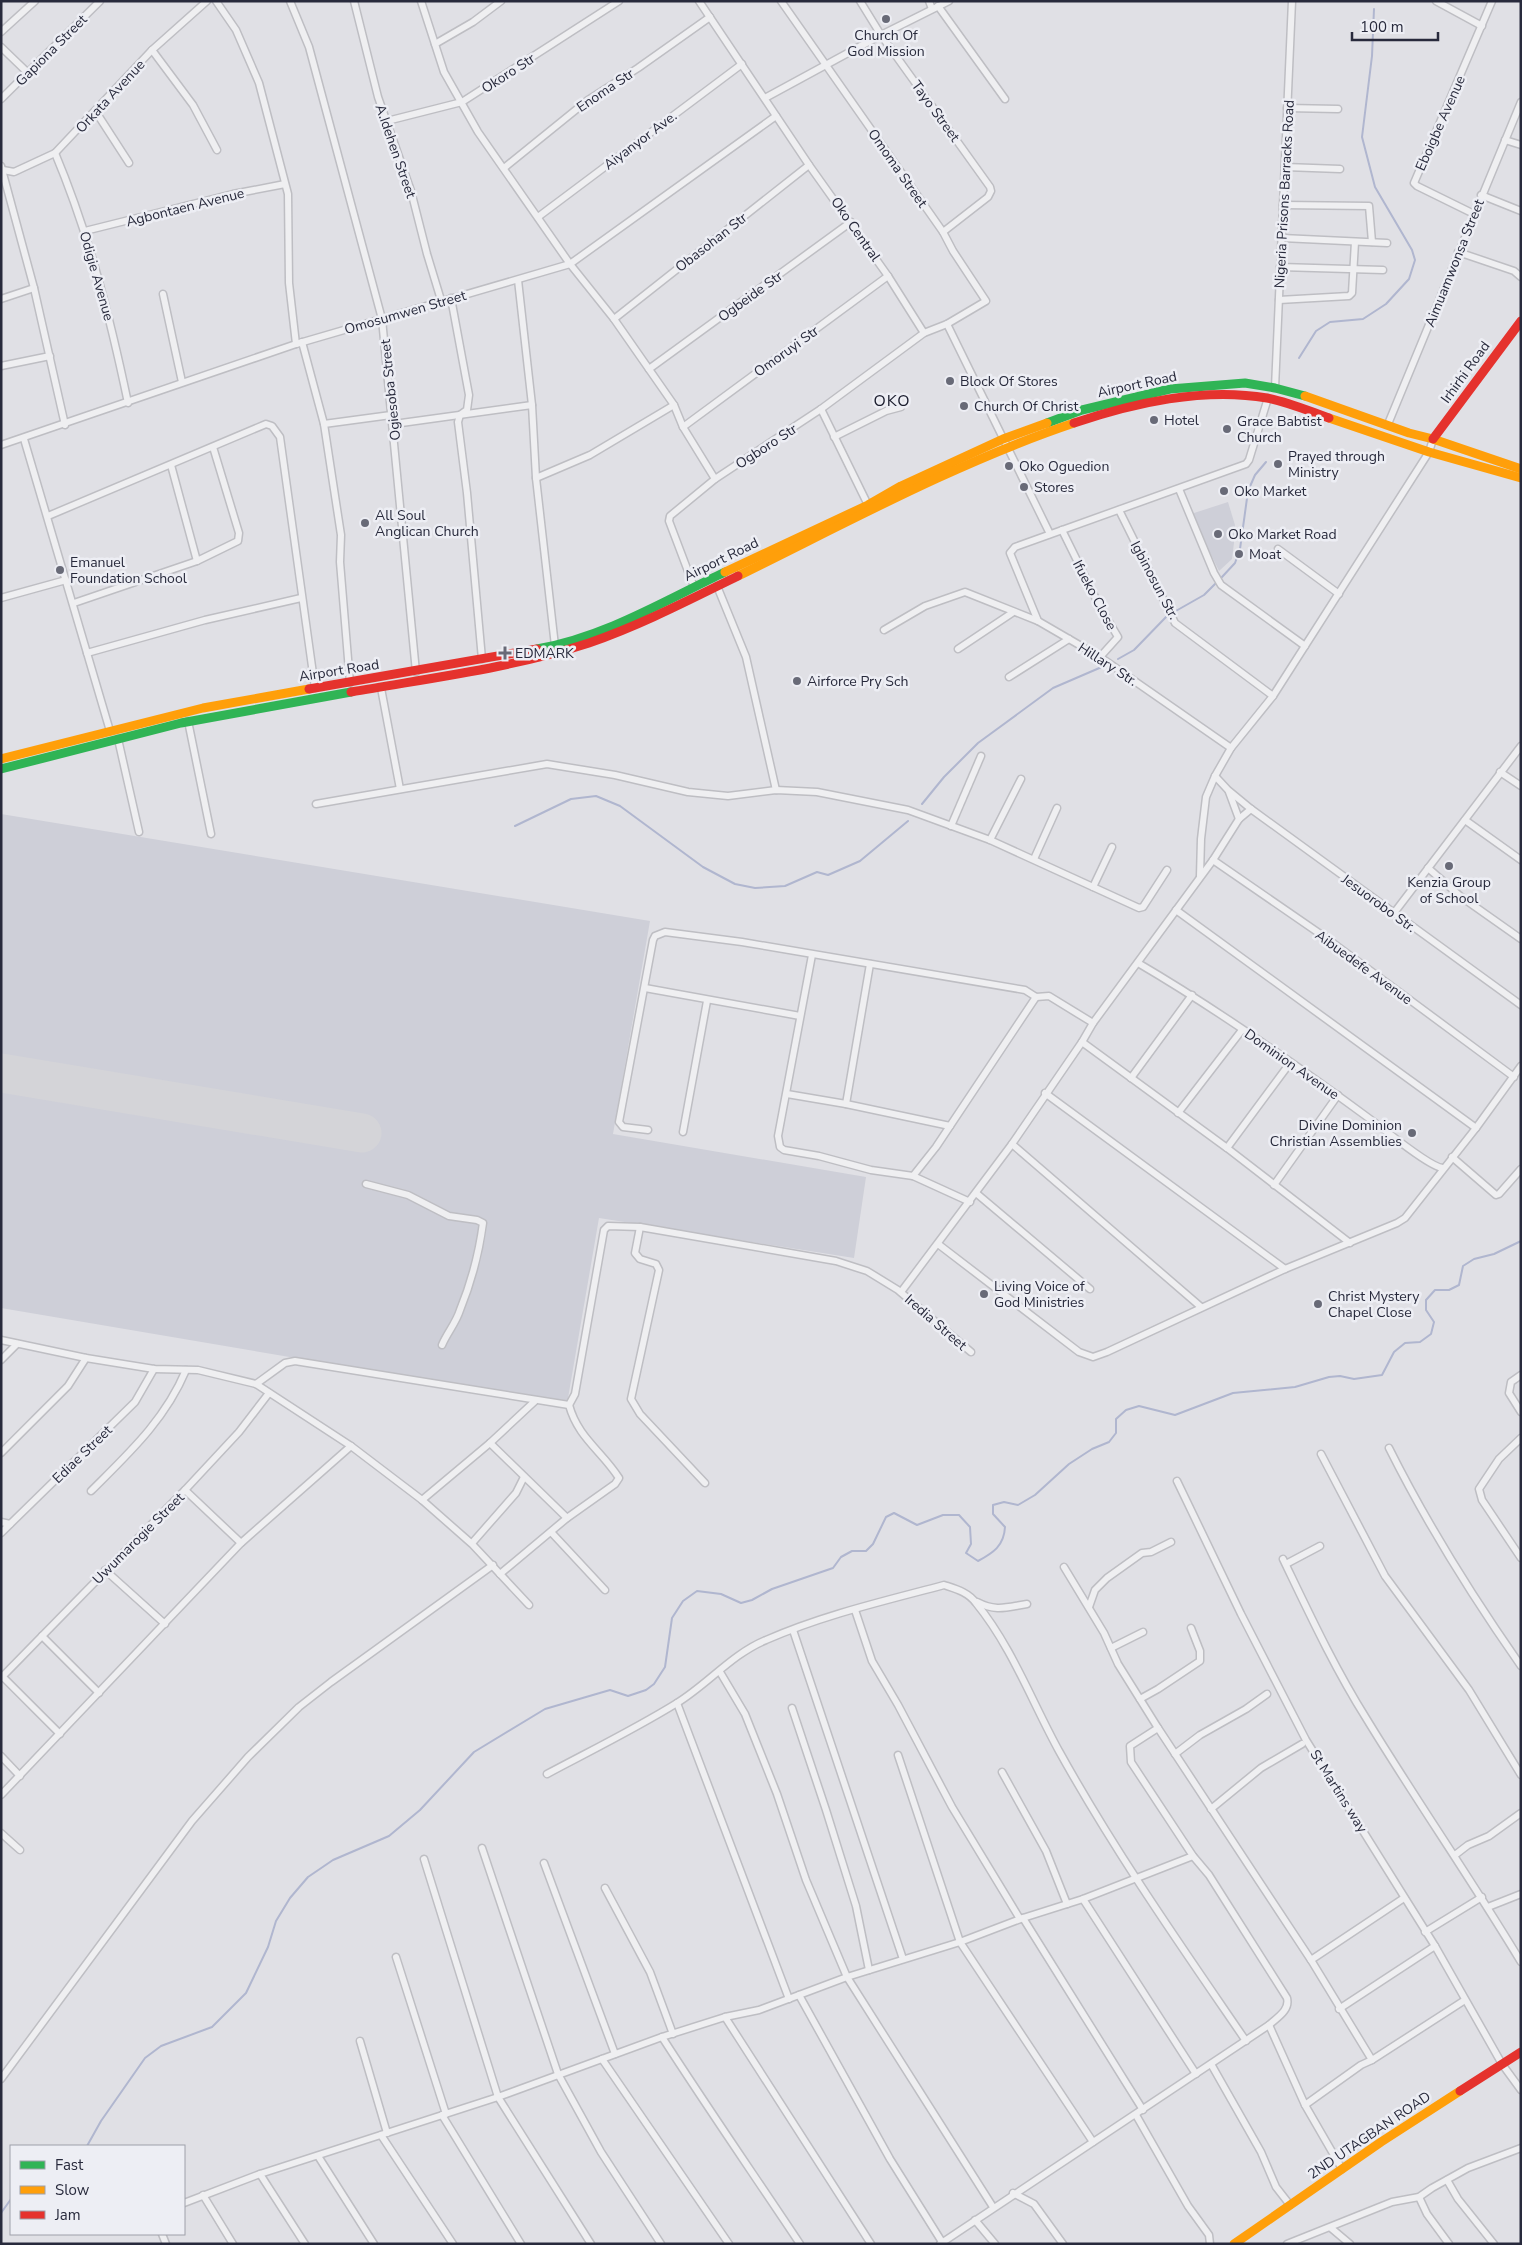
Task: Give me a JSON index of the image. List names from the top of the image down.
{
  "streets": {
    "main road": ["Irhirhi Road", "Airport Road", "2ND UTAGBAN ROAD"],
    "street": [
      "Gapiona Street",
      "Okoro Str",
      "Enoma Str",
      "Orkata Avenue",
      "Tayo Street",
      "Eboigbe Avenue",
      "Aiyanyor Ave.",
      "A.Idehen Street",
      "Omoma Street",
      "Nigeria Prisons Barracks Road",
      "Agbontaen Avenue",
      "Oko Central",
      "Obasohan Str",
      "Aimuamwonsa Street",
      "Odigie Avenue",
      "Ogbeide Str",
      "Omosumwen Street",
      "Omoruyi Str",
      "Ogiesoba Street",
      "Ogboro Str",
      "Igbinosun Str.",
      "Ifueko Close",
      "Hillary Str.",
      "Jesuorobo Str.",
      "Aibuedefe Avenue",
      "Dominion Avenue",
      "Iredia Street",
      "Ediae Street",
      "Uwumarogie Street",
      "St Martins way"
    ]
  },
  "crossings": [
    ["Okoro Str", "A.Idehen Street"],
    ["Enoma Str", "Oko Central"],
    ["Orkata Avenue", "Odigie Avenue"],
    ["Tayo Street", "Omoma Street"],
    ["Eboigbe Avenue", "Aimuamwonsa Street"],
    ["Aiyanyor Ave.", "Oko Central"],
    ["A.Idehen Street", "Omosumwen Street"],
    ["Nigeria Prisons Barracks Road", "Airport Road"],
    ["Agbontaen Avenue", "Odigie Avenue"],
    ["Oko Central", "Obasohan Str"],
    ["Oko Central", "Ogbeide Str"],
    ["Oko Central", "Omosumwen Street"],
    ["Oko Central", "Omoruyi Str"],
    ["Oko Central", "Ogboro Str"],
    ["Aimuamwonsa Street", "Airport Road"],
    ["Odigie Avenue", "Omosumwen Street"],
    ["Omosumwen Street", "Ogiesoba Street"],
    ["Irhirhi Road", "Airport Road"],
    ["Airport Road", "Ogiesoba Street"],
    ["Airport Road", "Ogboro Str"],
    ["Ifueko Close", "Hillary Str."],
    ["St Martins way", "2ND UTAGBAN ROAD"]
  ],
  "districts": ["OKO"],
  "places": {
    "other": [
      "Church Of God Mission",
      "Block Of Stores",
      "Church Of Christ",
      "Hotel",
      "Grace Babtist Church",
      "Prayed through Ministry",
      "Oko Oguedion",
      "Stores",
      "Oko Market",
      "All Soul Anglican Church",
      "Oko Market Road",
      "Moat",
      "Emanuel Foundation School",
      "Airforce Pry Sch",
      "Kenzia Group of School",
      "Divine Dominion Christian Assemblies",
      "Living Voice of God Ministries",
      "Christ Mystery Chapel Close"
    ],
    "health": ["EDMARK"]
  },
  "legend": ["Fast", "Slow", "Jam"],
  "scale_bar": "100 m"
}
